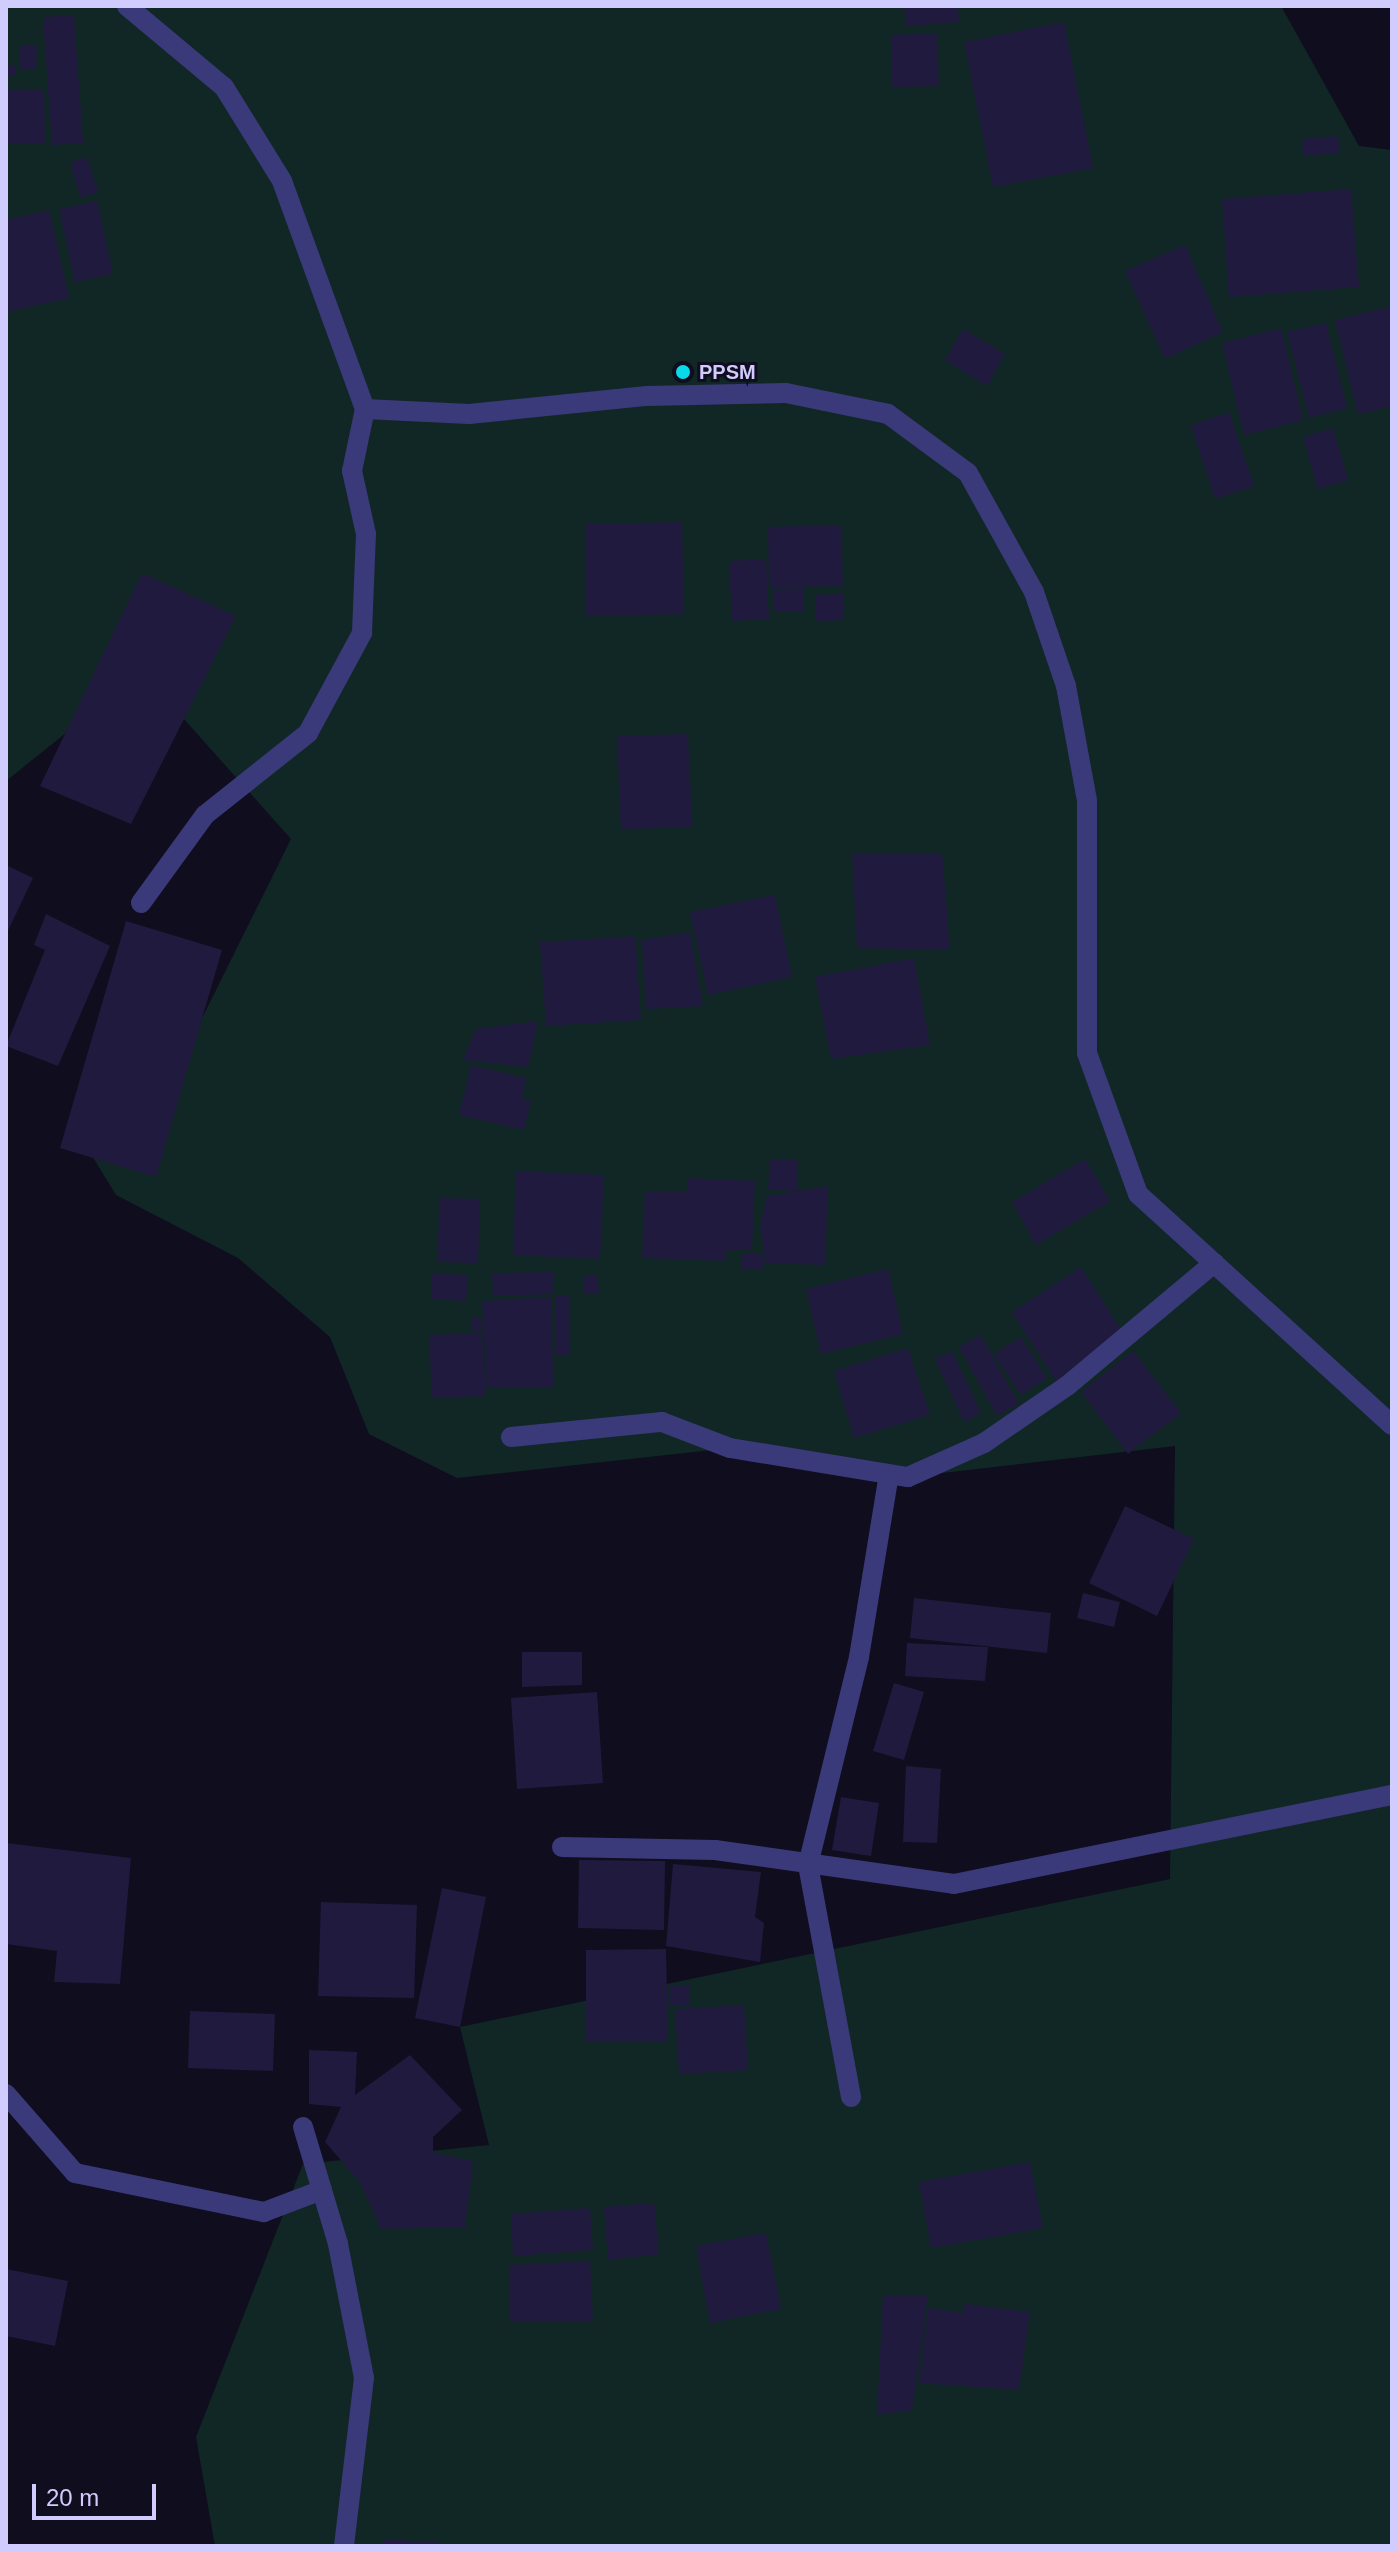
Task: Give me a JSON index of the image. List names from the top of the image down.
{
  "places": ["PPSM"],
  "scale_bar": "20 m"
}
